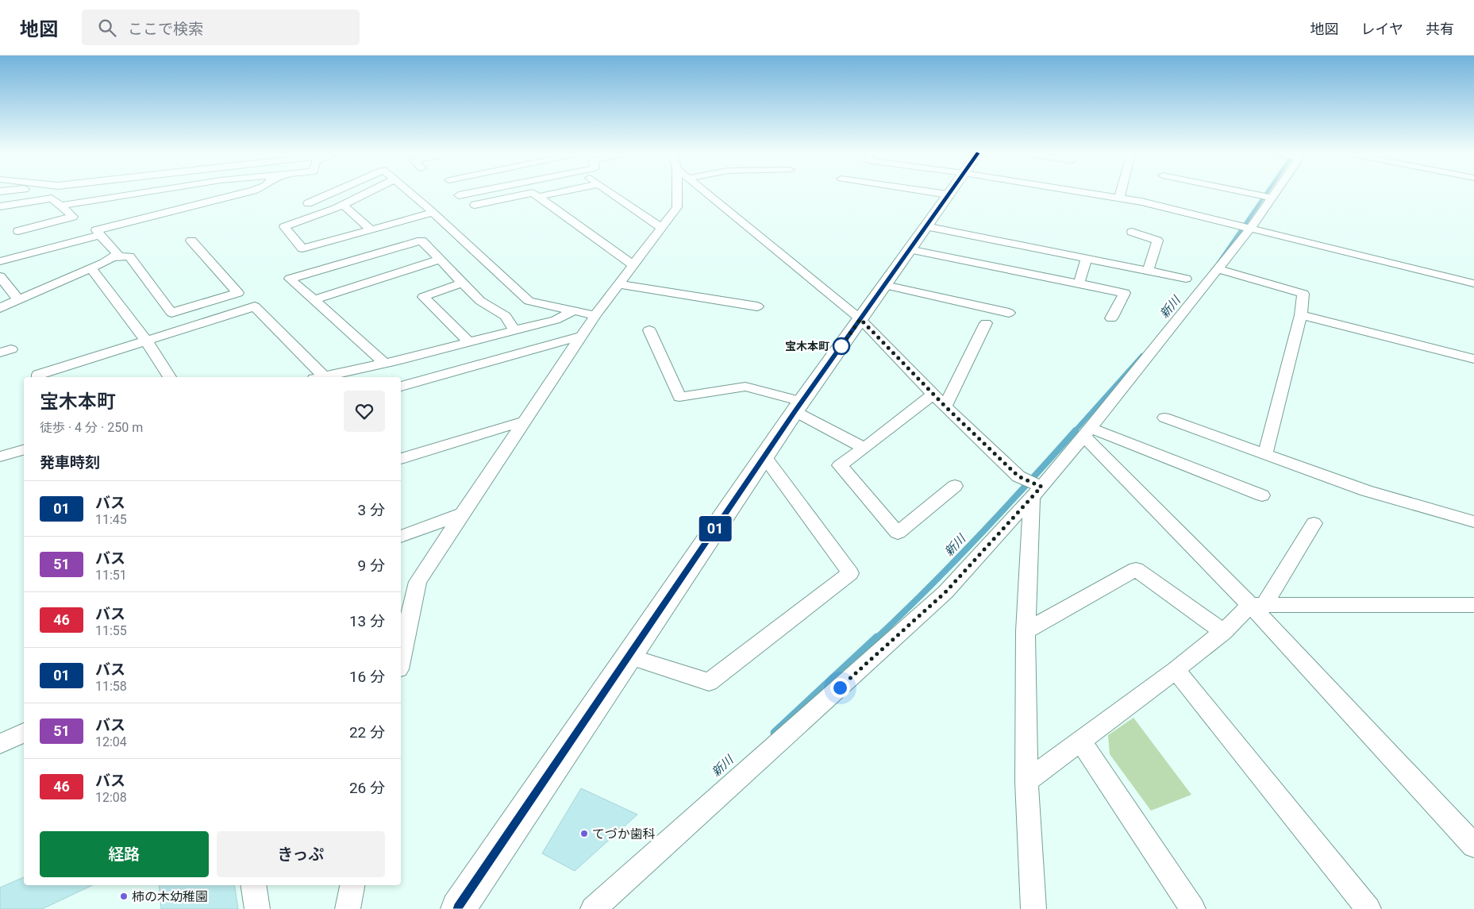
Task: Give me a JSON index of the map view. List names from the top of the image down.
{
  "water": ["新川"],
  "places": ["宝木本町", "てづか歯科", "柿の木幼稚園"],
  "lines": ["bus line 01"],
  "page": {
    "header": "地図",
    "search": "ここで検索",
    "nav": ["地図", "レイヤ", "共有"],
    "on_map": "01",
    "heading": [
      ["宝木本町", "徒歩 · 4 分 · 250 m"],
      "発車時刻"
    ],
    "list": [
      {
        "mark": "01",
        "name": "バス",
        "note": "11:45",
        "value": "3 分"
      },
      {
        "mark": "51",
        "name": "バス",
        "note": "11:51",
        "value": "9 分"
      },
      {
        "mark": "46",
        "name": "バス",
        "note": "11:55",
        "value": "13 分"
      },
      {
        "mark": "01",
        "name": "バス",
        "note": "11:58",
        "value": "16 分"
      },
      {
        "mark": "51",
        "name": "バス",
        "note": "12:04",
        "value": "22 分"
      },
      {
        "mark": "46",
        "name": "バス",
        "note": "12:08",
        "value": "26 分"
      }
    ],
    "buttons": ["経路", "きっぷ"]
  }
}
